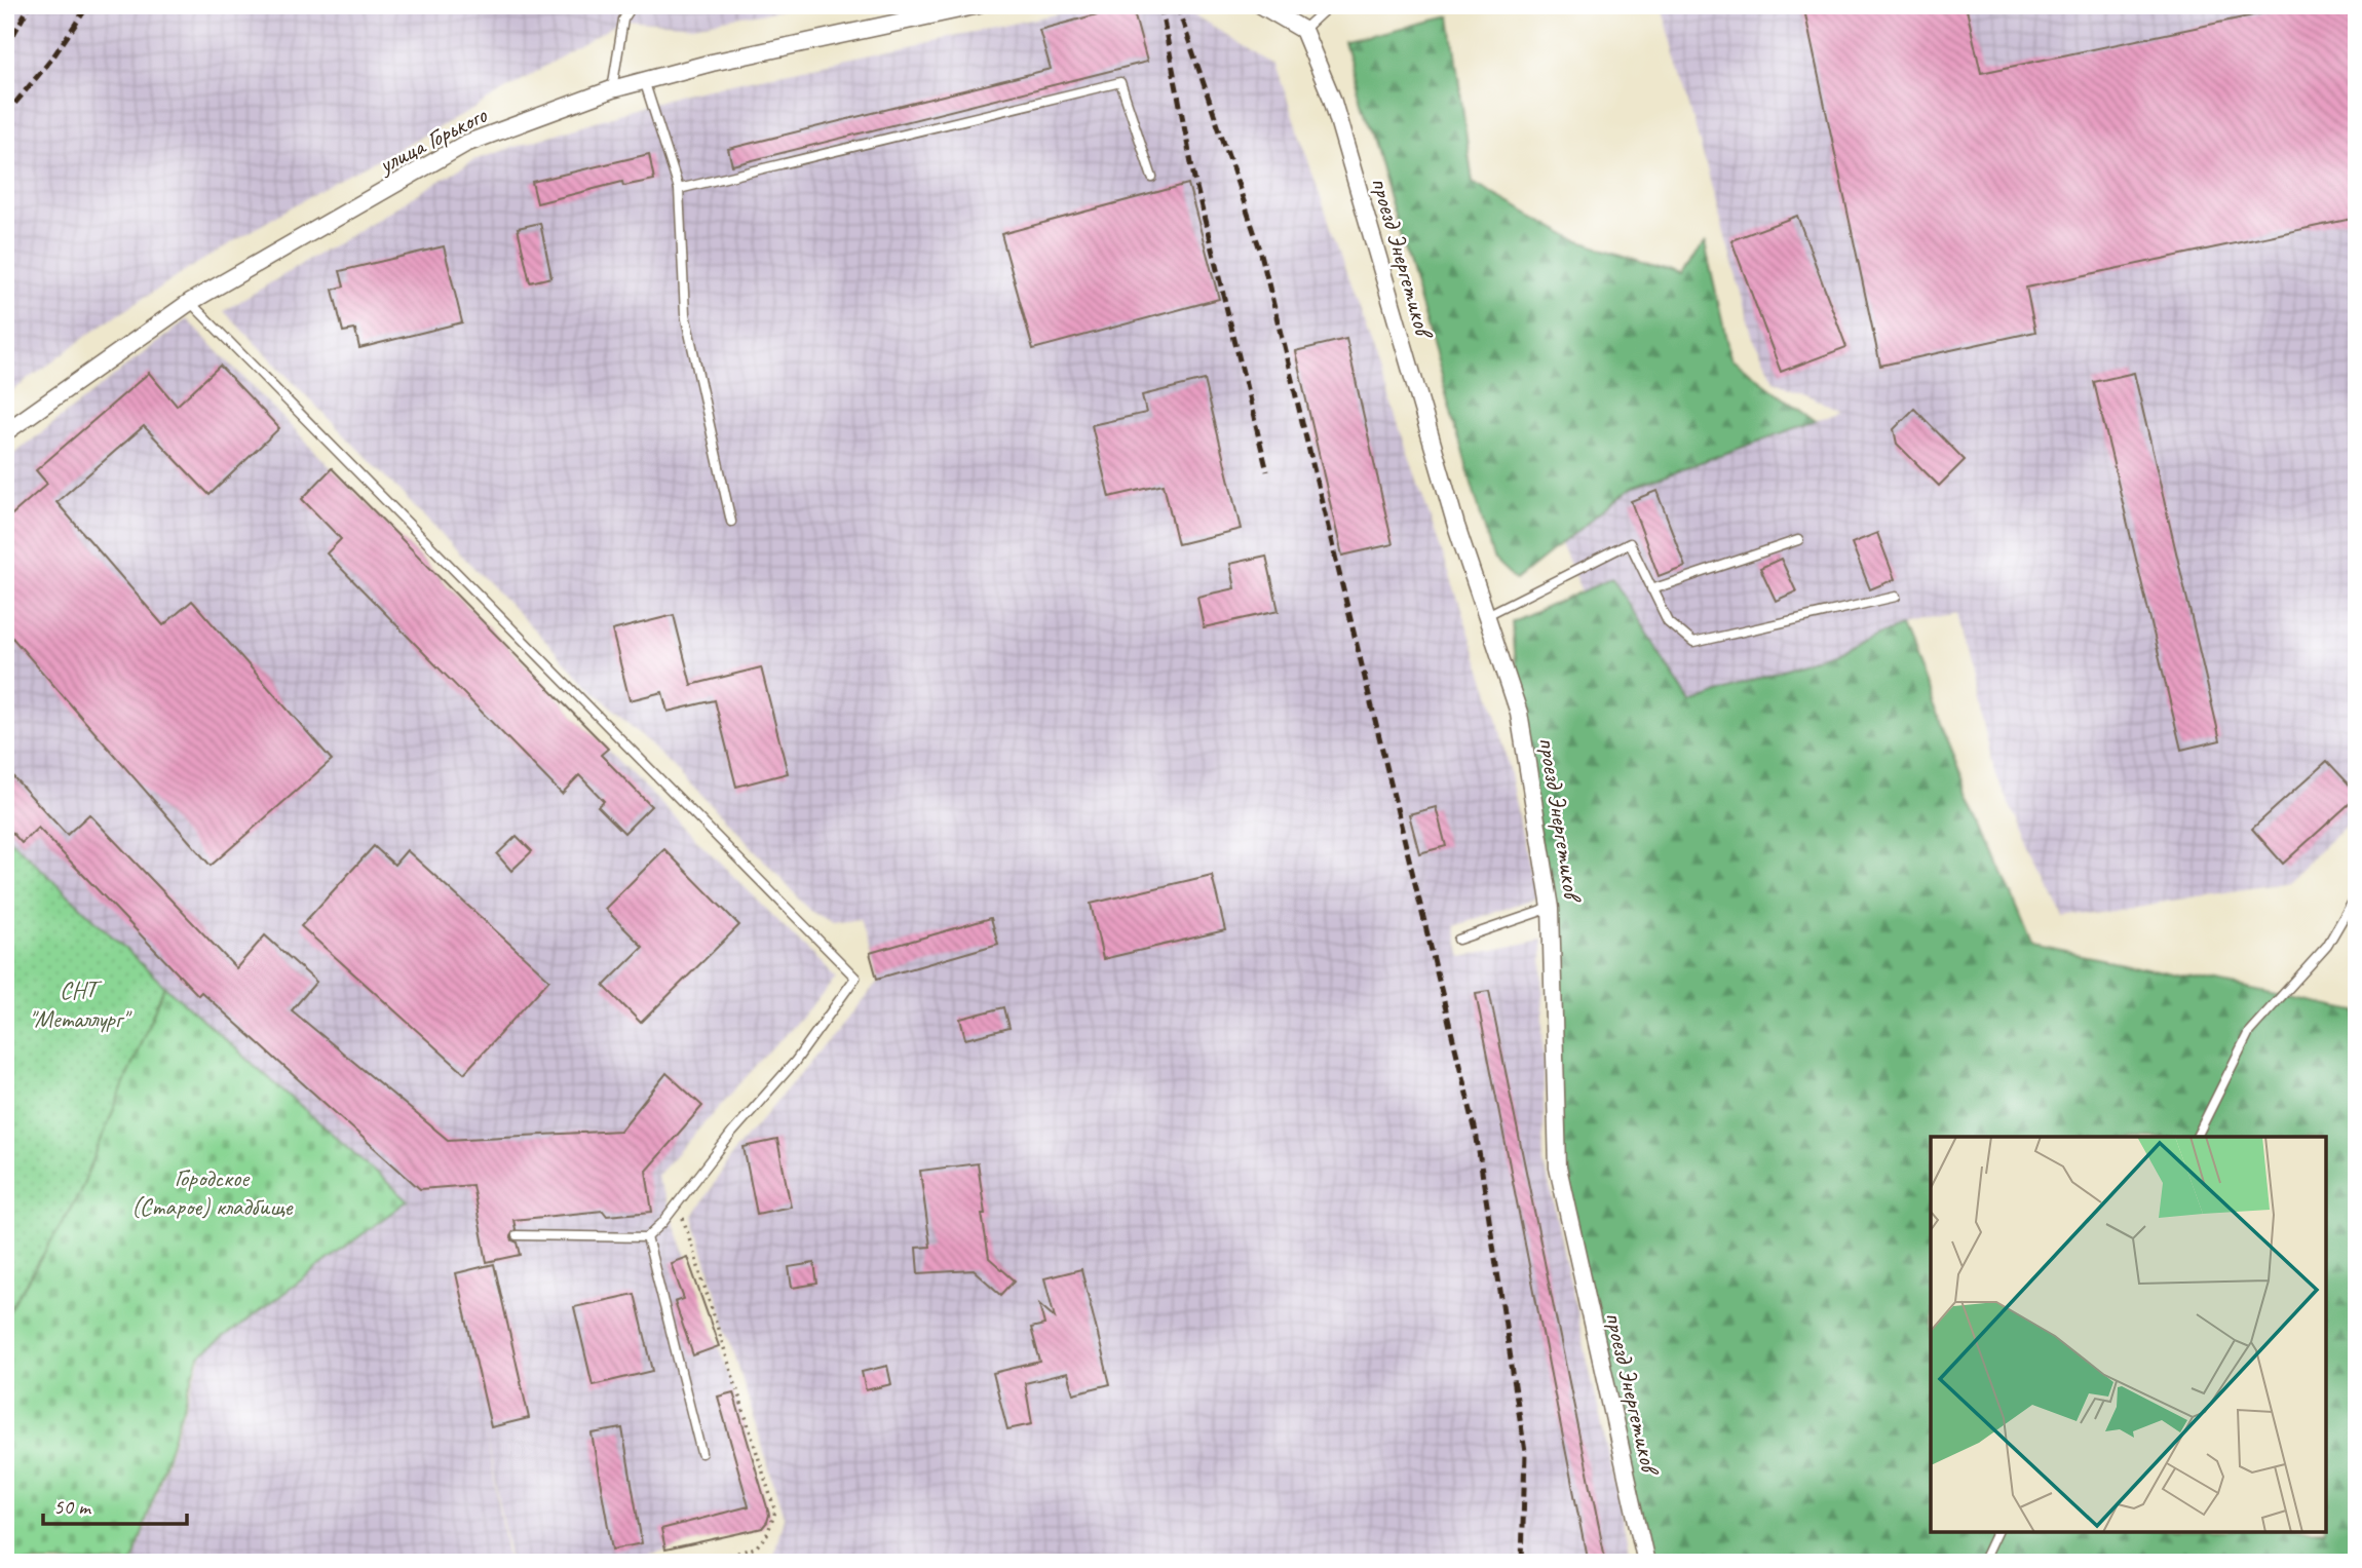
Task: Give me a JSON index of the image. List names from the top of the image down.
{
  "streets": {
    "street": ["улица Горького", "проезд Энергетиков"]
  },
  "parks": ["СНТ \"Металлург\"", "Городское (Старое) кладбище"],
  "scale_bar": "50 m"
}
